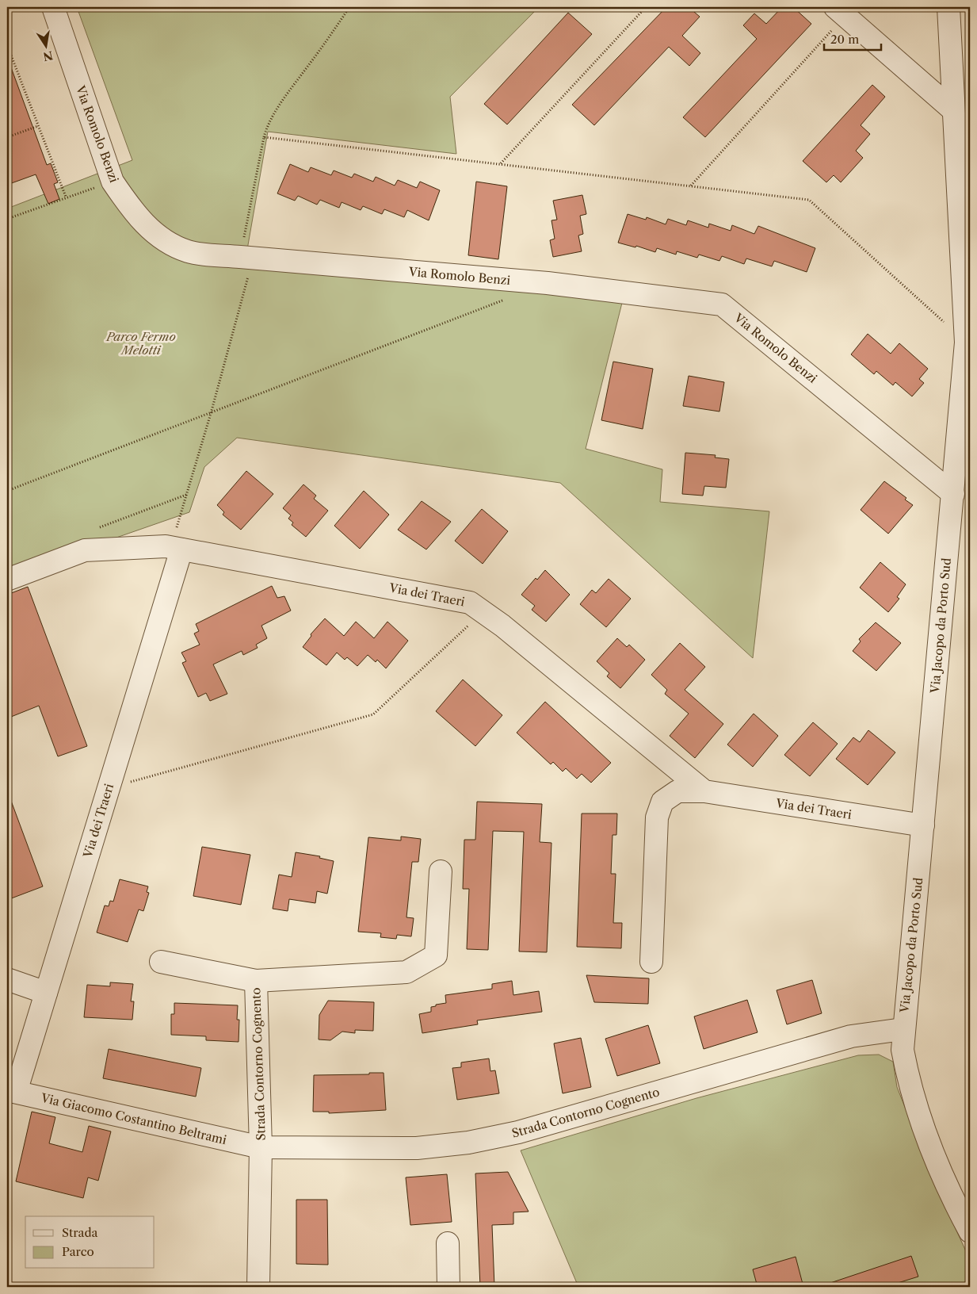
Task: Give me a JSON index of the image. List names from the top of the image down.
{
  "streets": {
    "street": [
      "Via Romolo Benzi",
      "Via dei Traeri",
      "Via Jacopo da Porto Sud",
      "Strada Contorno Cognento",
      "Via Giacomo Costantino Beltrami"
    ]
  },
  "crossings": [
    ["Via Romolo Benzi", "Via Jacopo da Porto Sud"],
    ["Via dei Traeri", "Via Jacopo da Porto Sud"],
    ["Via dei Traeri", "Via Giacomo Costantino Beltrami"],
    ["Via Jacopo da Porto Sud", "Strada Contorno Cognento"],
    ["Strada Contorno Cognento", "Via Giacomo Costantino Beltrami"]
  ],
  "parks": ["Parco Fermo Melotti"],
  "legend": ["Strada", "Parco"],
  "scale_bar": "20 m",
  "north": "bottom"
}
